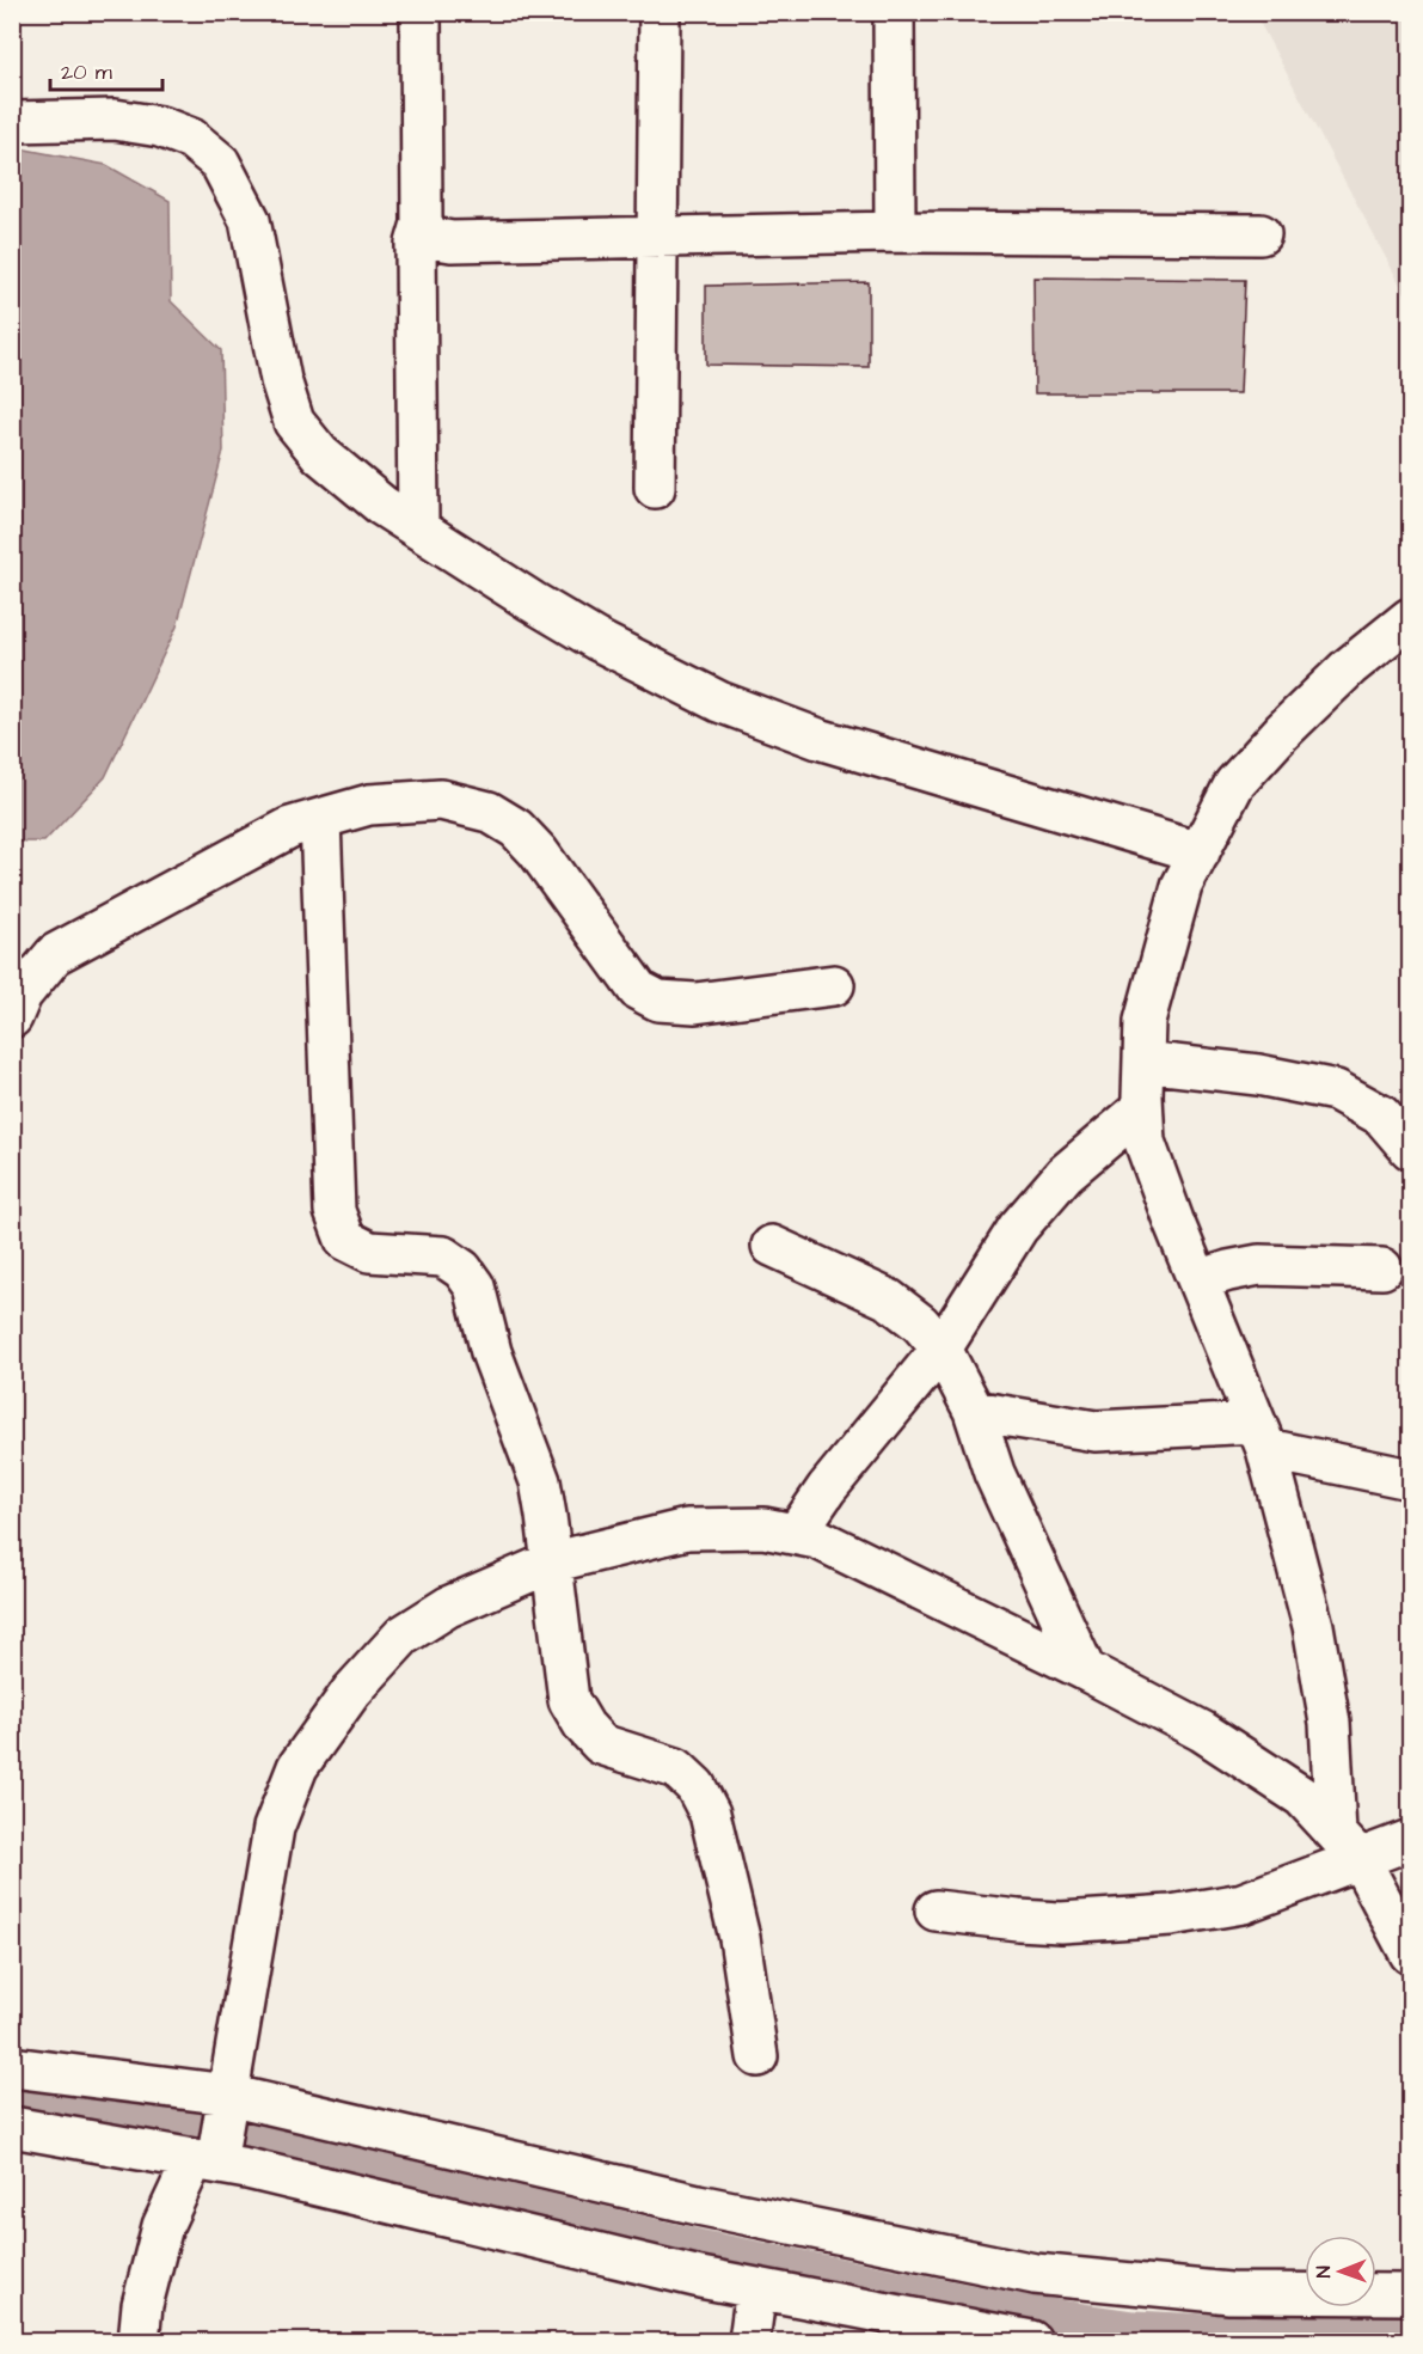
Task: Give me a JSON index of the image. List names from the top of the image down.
{
  "scale_bar": "20 m",
  "north": "left"
}
